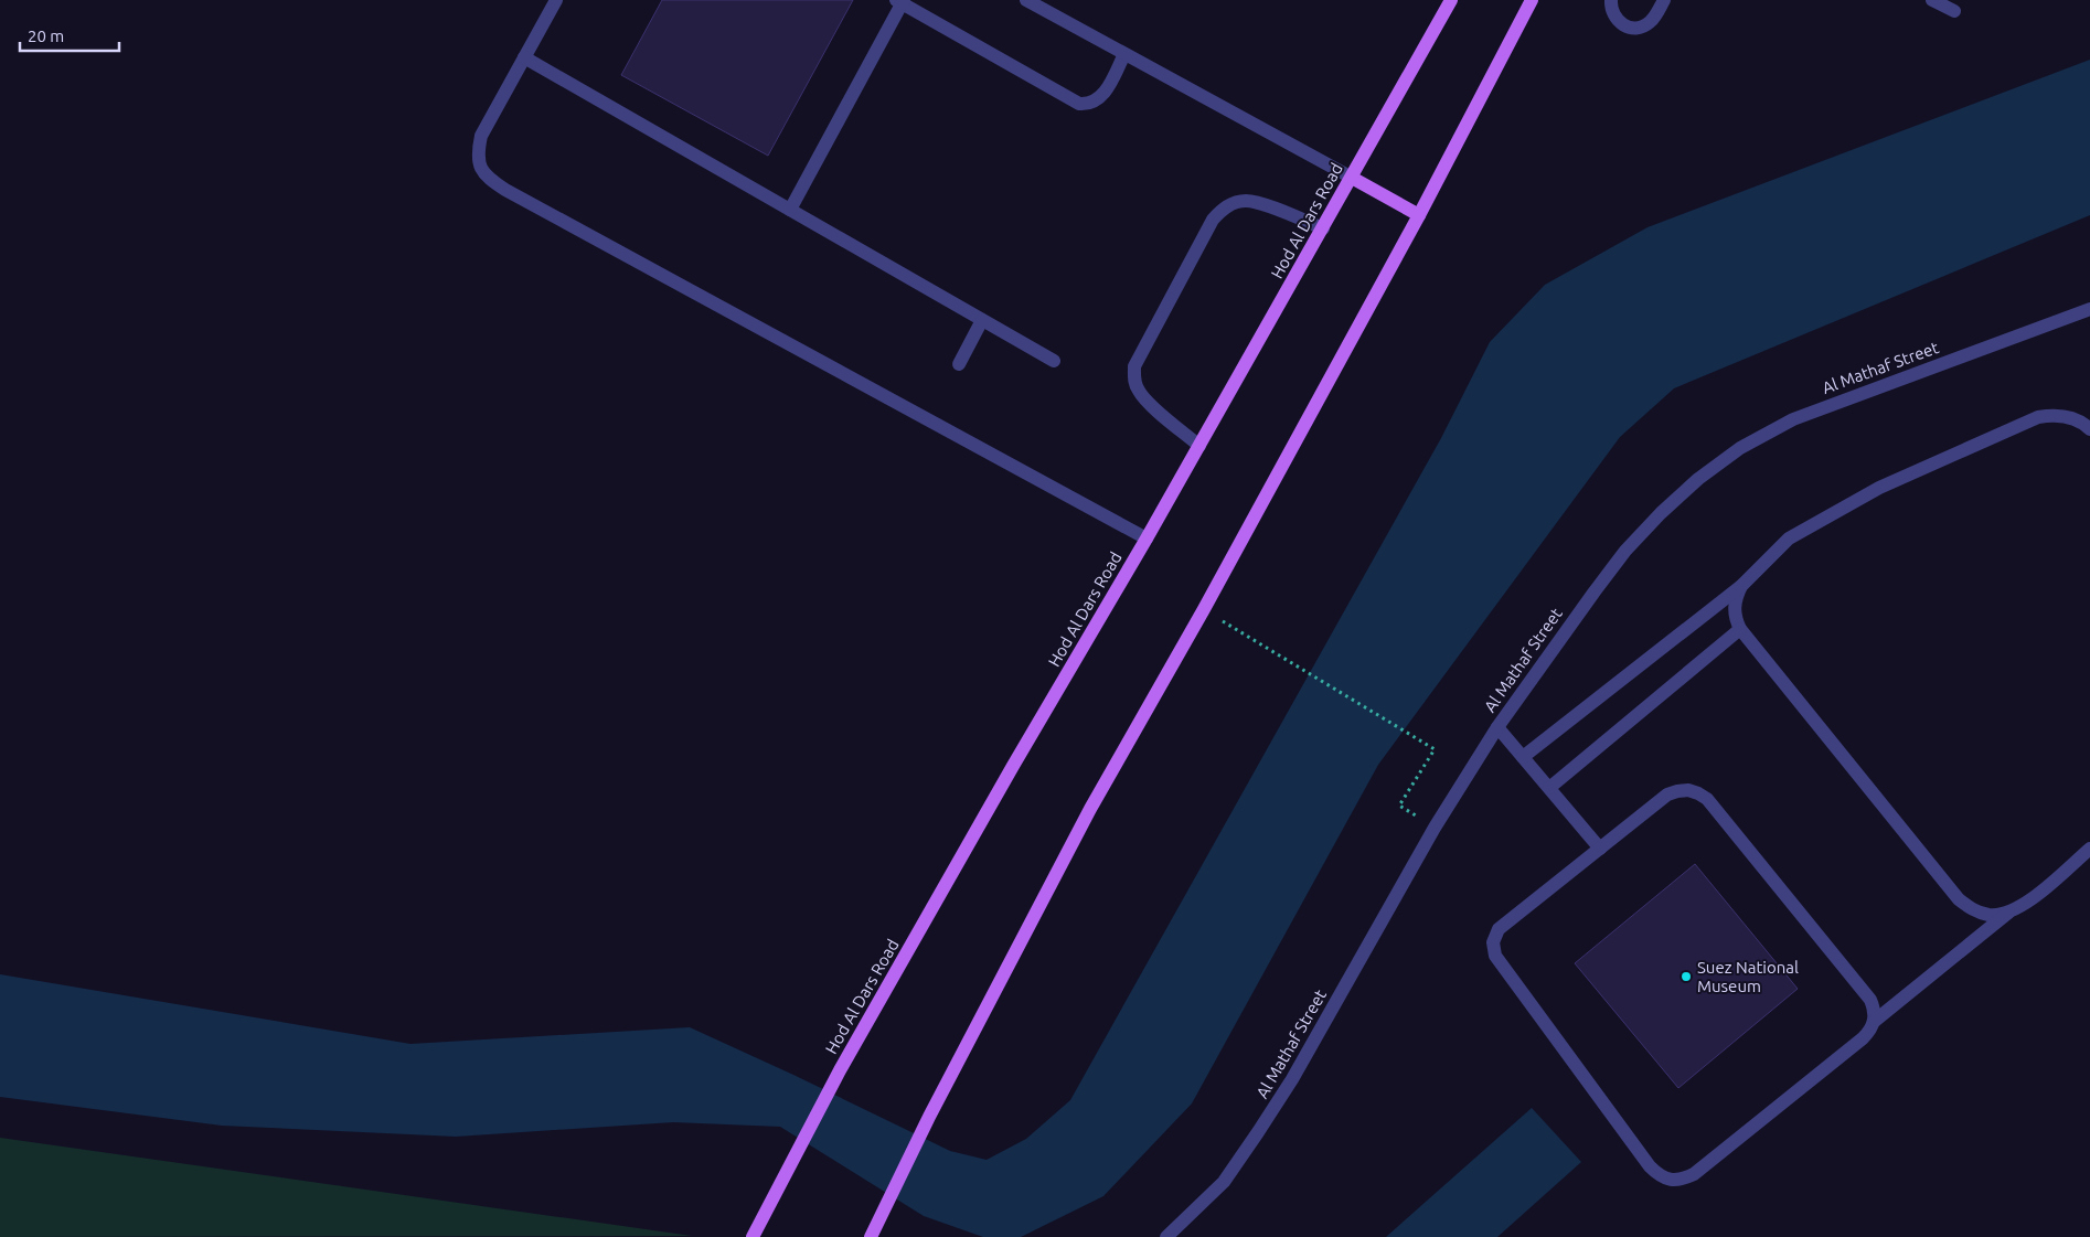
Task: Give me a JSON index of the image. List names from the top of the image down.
{
  "streets": {
    "main road": ["Hod Al Dars Road"],
    "street": ["Al Mathaf Street"]
  },
  "places": ["Suez National Museum"],
  "scale_bar": "20 m"
}
